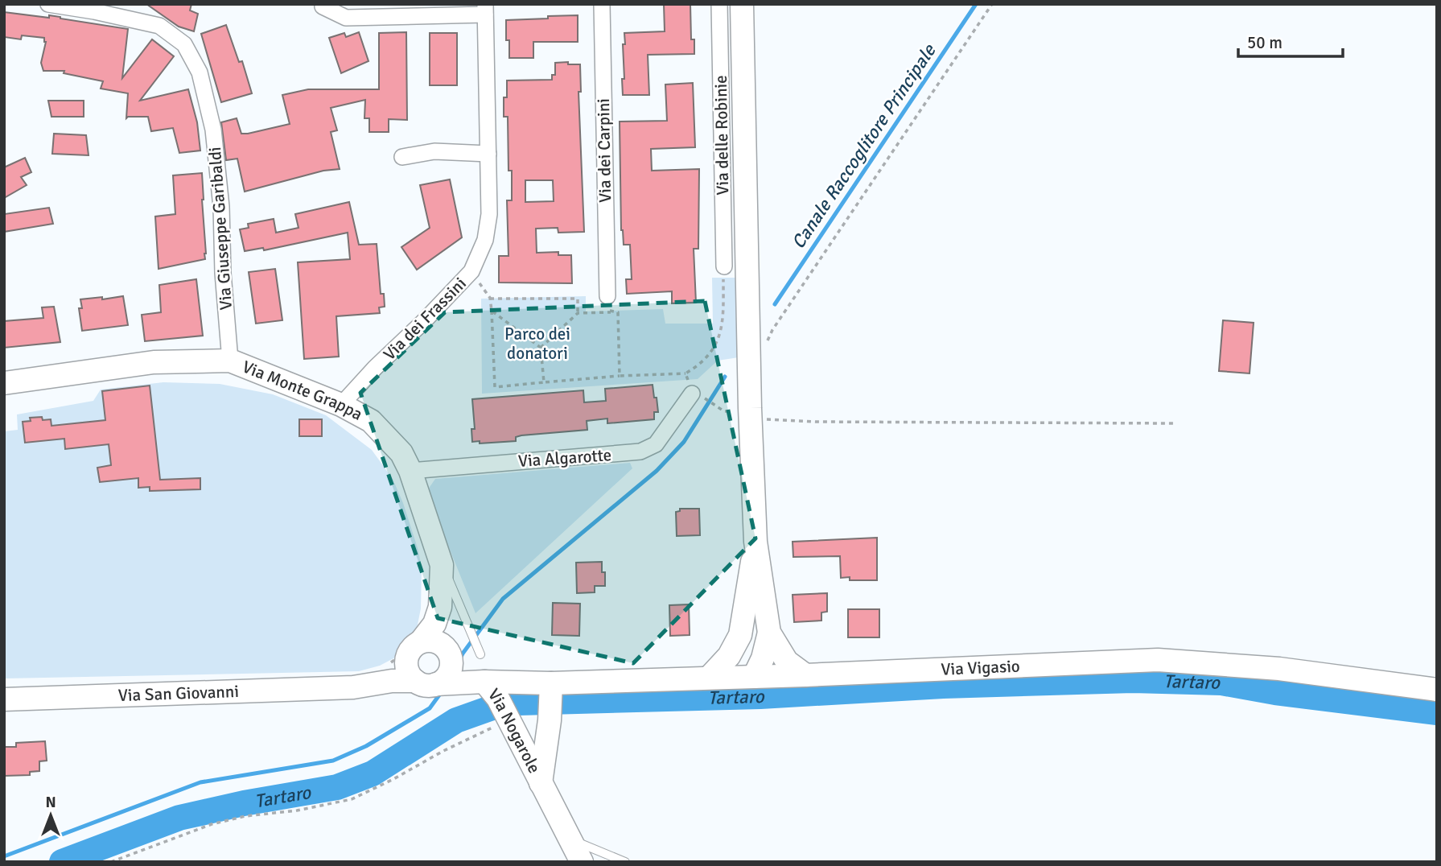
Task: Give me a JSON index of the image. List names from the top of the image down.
{
  "streets": {
    "street": [
      "Via delle Robinie",
      "Via dei Carpini",
      "Via Giuseppe Garibaldi",
      "Via dei Frassini",
      "Via Monte Grappa",
      "Via Algarotte",
      "Via Vigasio",
      "Via San Giovanni",
      "Via Nogarole"
    ]
  },
  "crossings": [
    ["Via Giuseppe Garibaldi", "Via Monte Grappa"],
    ["Via dei Frassini", "Via Monte Grappa"],
    ["Via Monte Grappa", "Via Algarotte"],
    ["Via Monte Grappa", "Via Vigasio"],
    ["Via Monte Grappa", "Via San Giovanni"],
    ["Via Vigasio", "Via San Giovanni"],
    ["Via Vigasio", "Via Nogarole"]
  ],
  "water": ["Canale Raccoglitore Principale", "Tartaro"],
  "parks": ["Parco dei donatori"],
  "scale_bar": "50 m",
  "north": "top"
}
